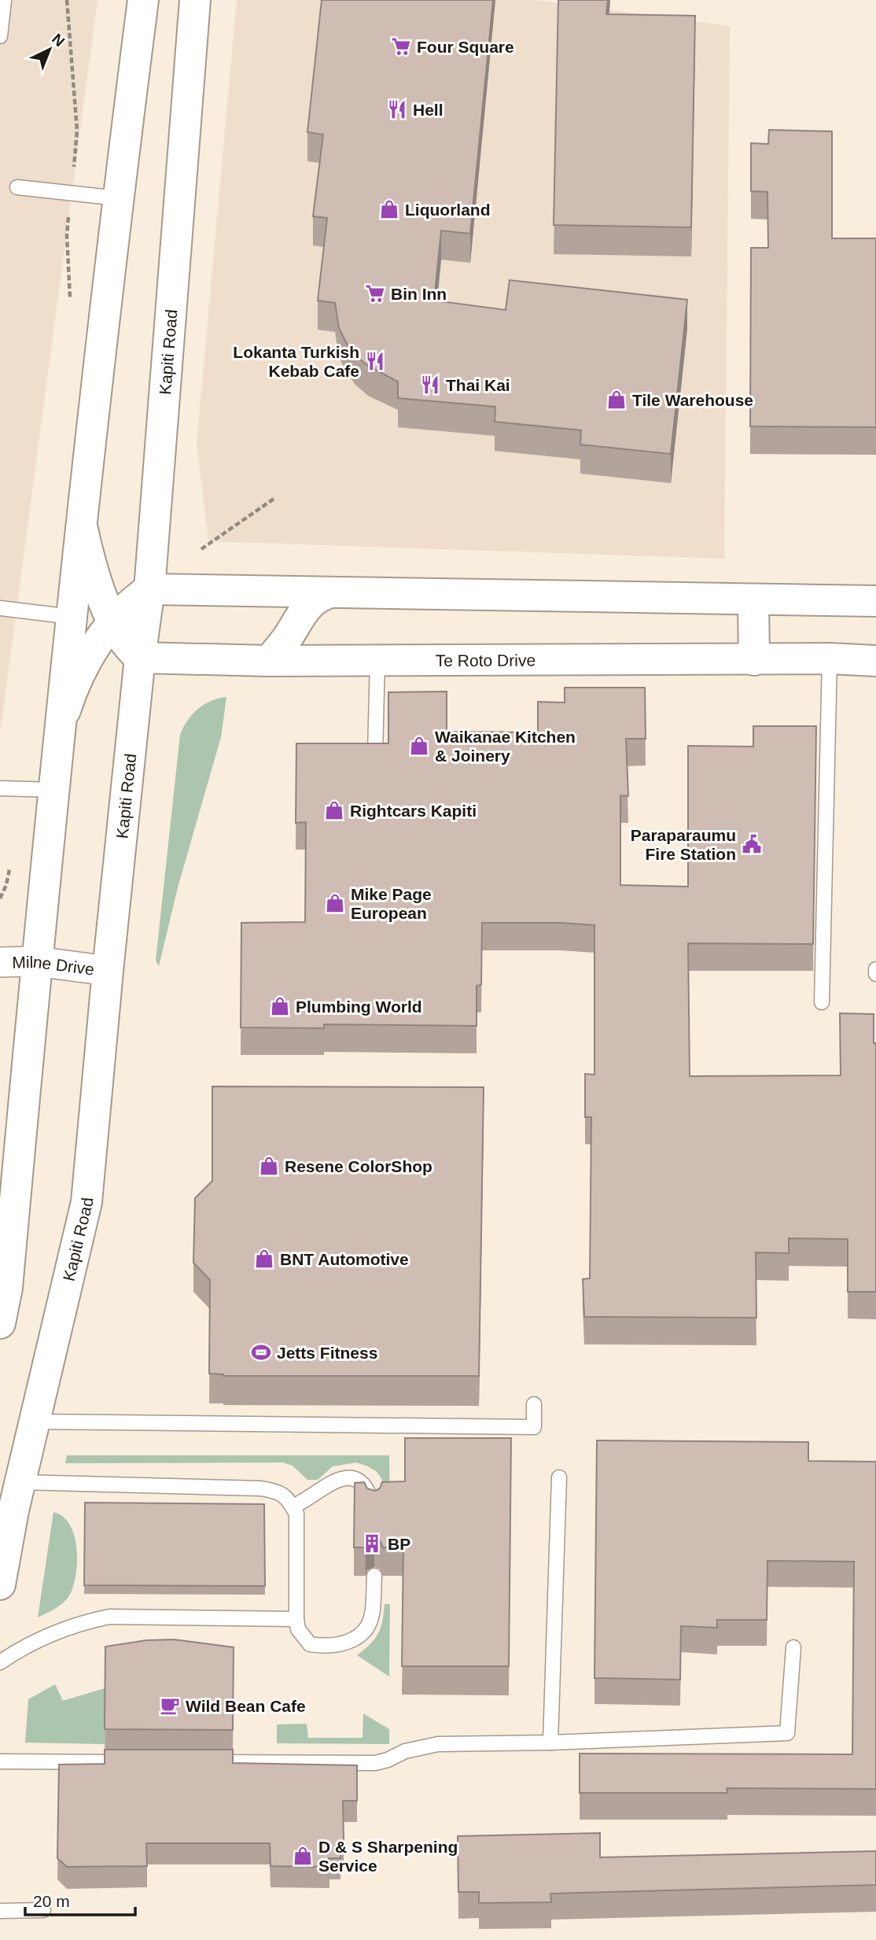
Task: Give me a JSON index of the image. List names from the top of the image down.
{
  "streets": {
    "main road": ["Kapiti Road", "Te Roto Drive"],
    "street": ["Milne Drive"]
  },
  "crossings": [
    ["Kapiti Road", "Te Roto Drive"],
    ["Kapiti Road", "Milne Drive"]
  ],
  "places": {
    "supermarket": ["Four Square", "Bin Inn"],
    "restaurant": ["Hell", "Lokanta Turkish Kebab Cafe", "Thai Kai"],
    "shop": [
      "Liquorland",
      "Tile Warehouse",
      "Waikanae Kitchen & Joinery",
      "Rightcars Kapiti",
      "Mike Page European",
      "Plumbing World",
      "Resene ColorShop",
      "BNT Automotive",
      "D & S Sharpening Service"
    ],
    "public building": ["Paraparaumu Fire Station"],
    "sports": ["Jetts Fitness"],
    "building": ["BP"],
    "cafe": ["Wild Bean Cafe"]
  },
  "scale_bar": "20 m",
  "north": "top right"
}
